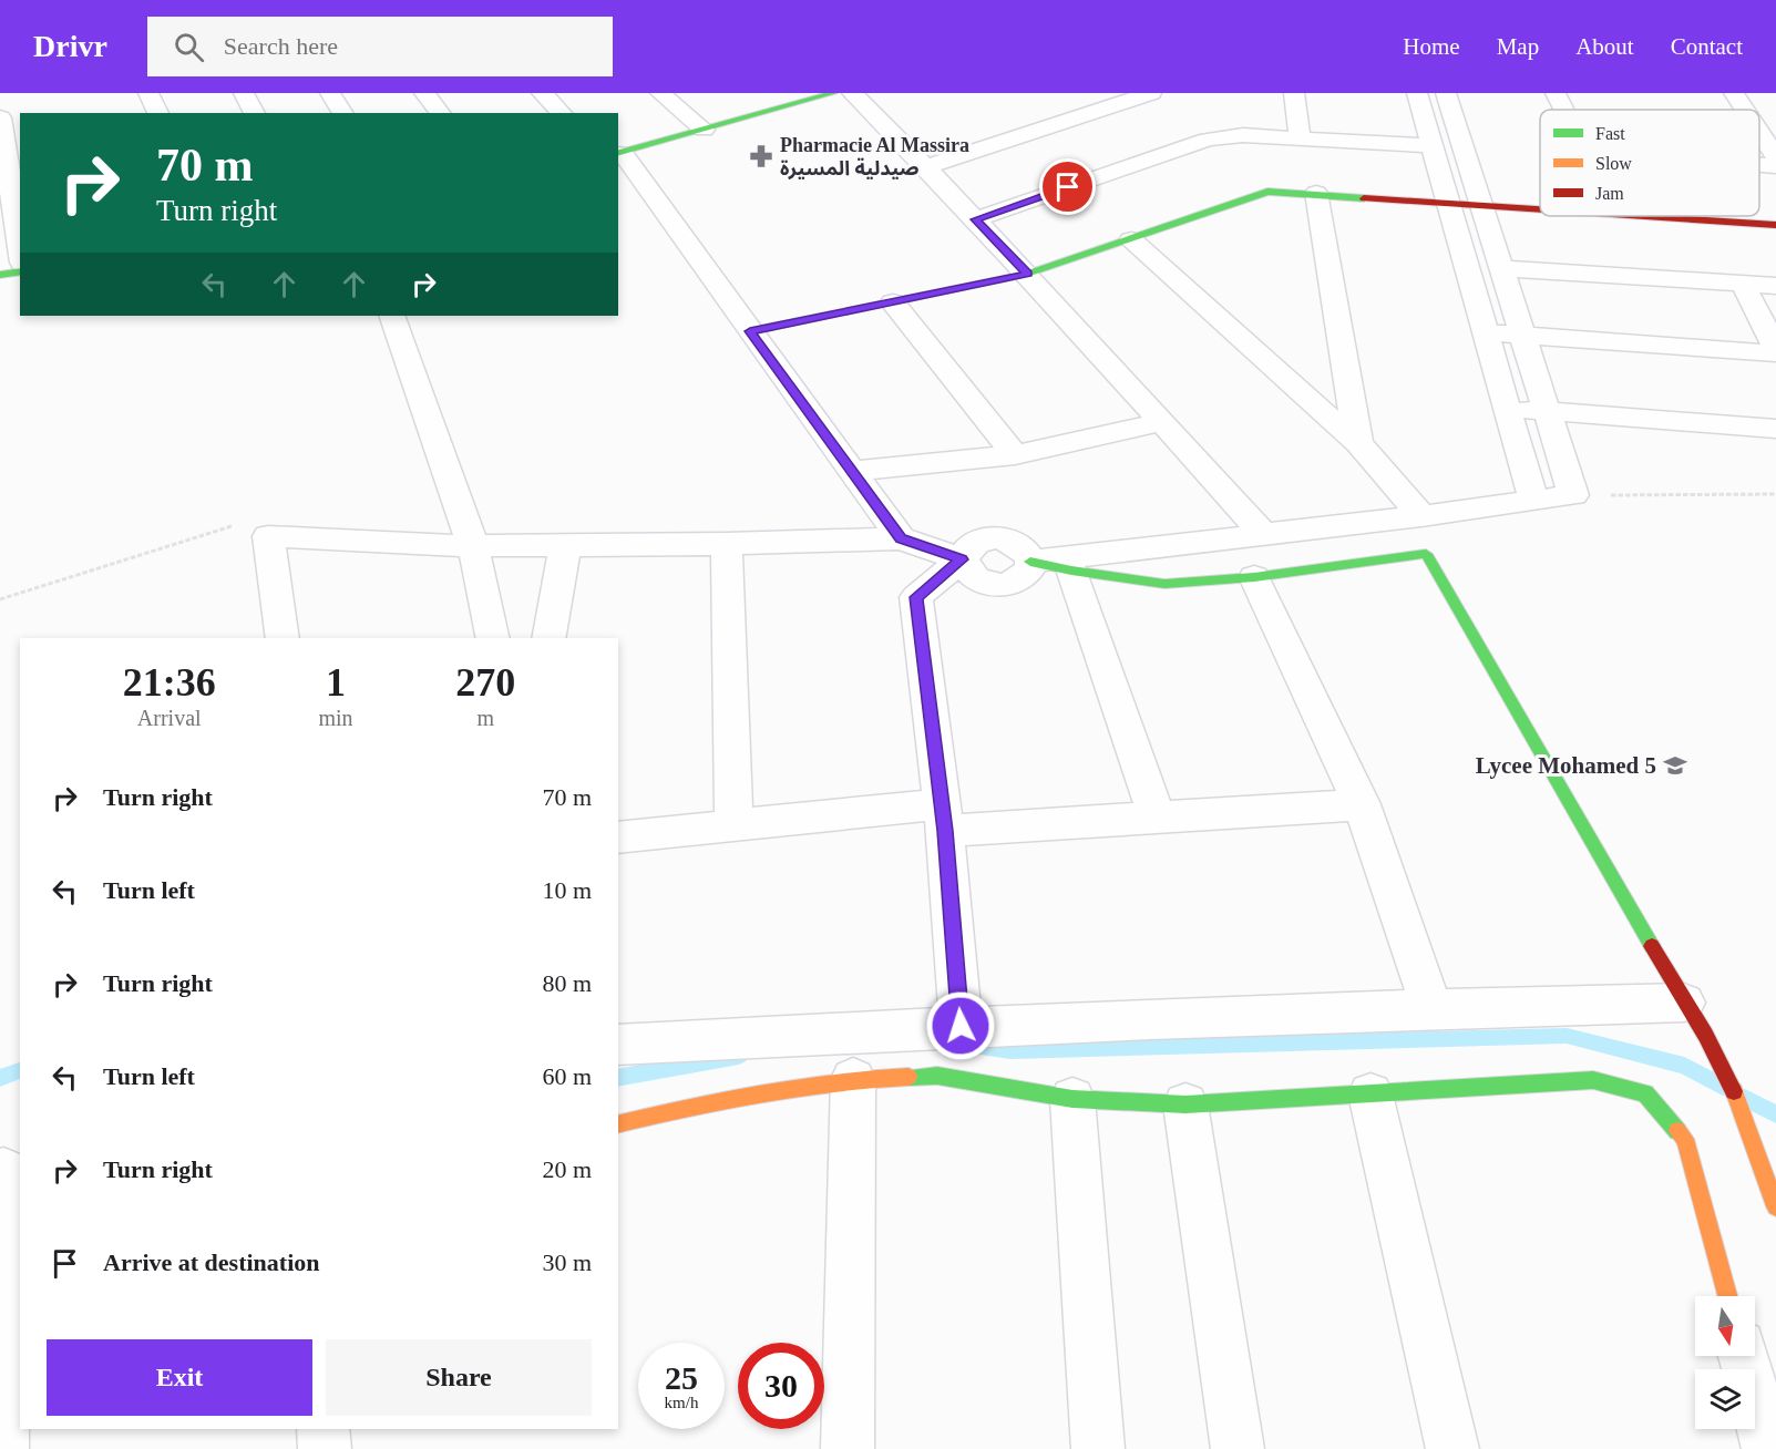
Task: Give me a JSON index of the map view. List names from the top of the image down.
{
  "places": {
    "pharmacy": ["Pharmacie Al Massira صيدلية المسيرة"],
    "school or university": ["Lycee Mohamed 5"]
  },
  "legend": ["Fast", "Slow", "Jam"],
  "north": "bottom",
  "page": {
    "header": "Drivr",
    "search": "Search here",
    "nav": [
      "Home",
      "Map",
      "About",
      "Contact"
    ],
    "turn": ["70 m", "Turn right"],
    "eta": [
      "21:36",
      "Arrival",
      "1",
      "min",
      "270",
      "m"
    ],
    "list": [
      {
        "name": "Turn right",
        "value": "70 m"
      },
      {
        "name": "Turn left",
        "value": "10 m"
      },
      {
        "name": "Turn right",
        "value": "80 m"
      },
      {
        "name": "Turn left",
        "value": "60 m"
      },
      {
        "name": "Turn right",
        "value": "20 m"
      },
      {
        "name": "Arrive at destination",
        "value": "30 m"
      }
    ],
    "buttons": ["Exit", "Share"],
    "speed": "25 km/h",
    "limit": "30"
  }
}
